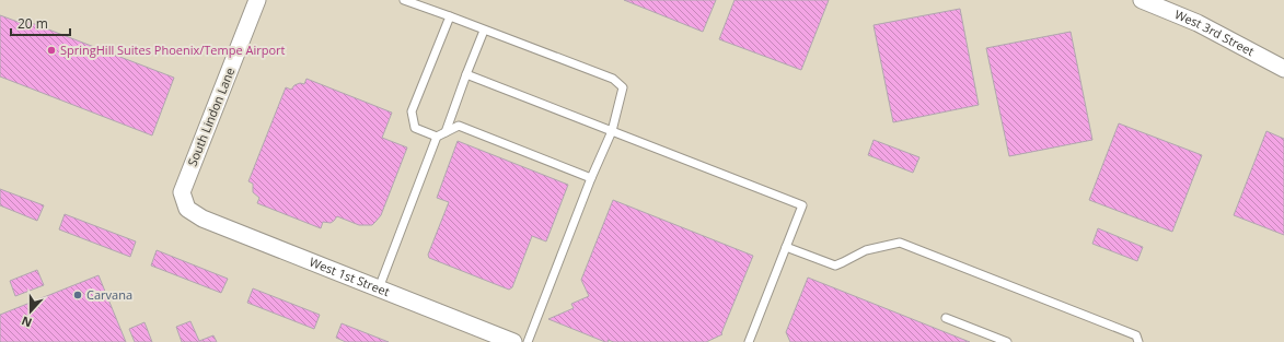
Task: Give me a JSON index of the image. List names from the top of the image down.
{
  "streets": {
    "street": ["West 3rd Street", "South Lindon Lane", "West 1st Street"]
  },
  "crossings": [
    ["South Lindon Lane", "West 1st Street"]
  ],
  "places": ["SpringHill Suites Phoenix/Tempe Airport", "Carvana"],
  "scale_bar": "20 m",
  "north": "bottom"
}
